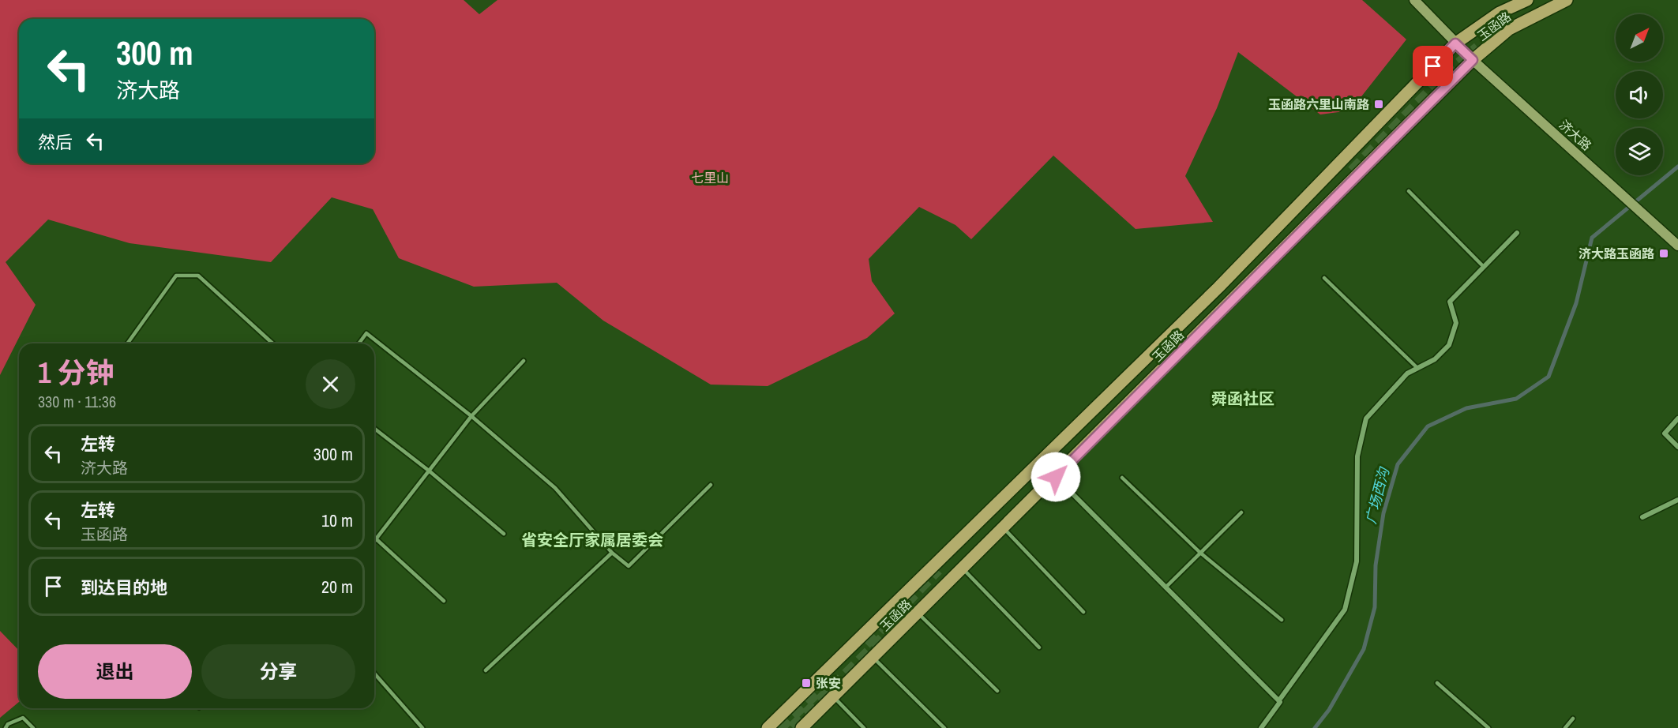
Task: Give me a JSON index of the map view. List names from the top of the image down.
{
  "streets": {
    "main road": ["玉函路", "济大路"]
  },
  "crossings": [
    ["玉函路", "济大路"]
  ],
  "districts": ["舜函社区", "省安全厅家属居委会"],
  "water": ["广场西沟"],
  "parks": ["七里山"],
  "places": {
    "transit": ["玉函路六里山南路", "济大路玉函路", "张安"]
  },
  "north": "top right",
  "page": {
    "turn": ["300 m", "济大路"],
    "then": "然后",
    "heading": ["1 分钟", "330 m · 11:36"],
    "list": [
      {
        "name": "左转",
        "note": "济大路",
        "value": "300 m"
      },
      {
        "name": "左转",
        "note": "玉函路",
        "value": "10 m"
      },
      {
        "name": "到达目的地",
        "value": "20 m"
      }
    ],
    "buttons": ["退出", "分享"]
  }
}
